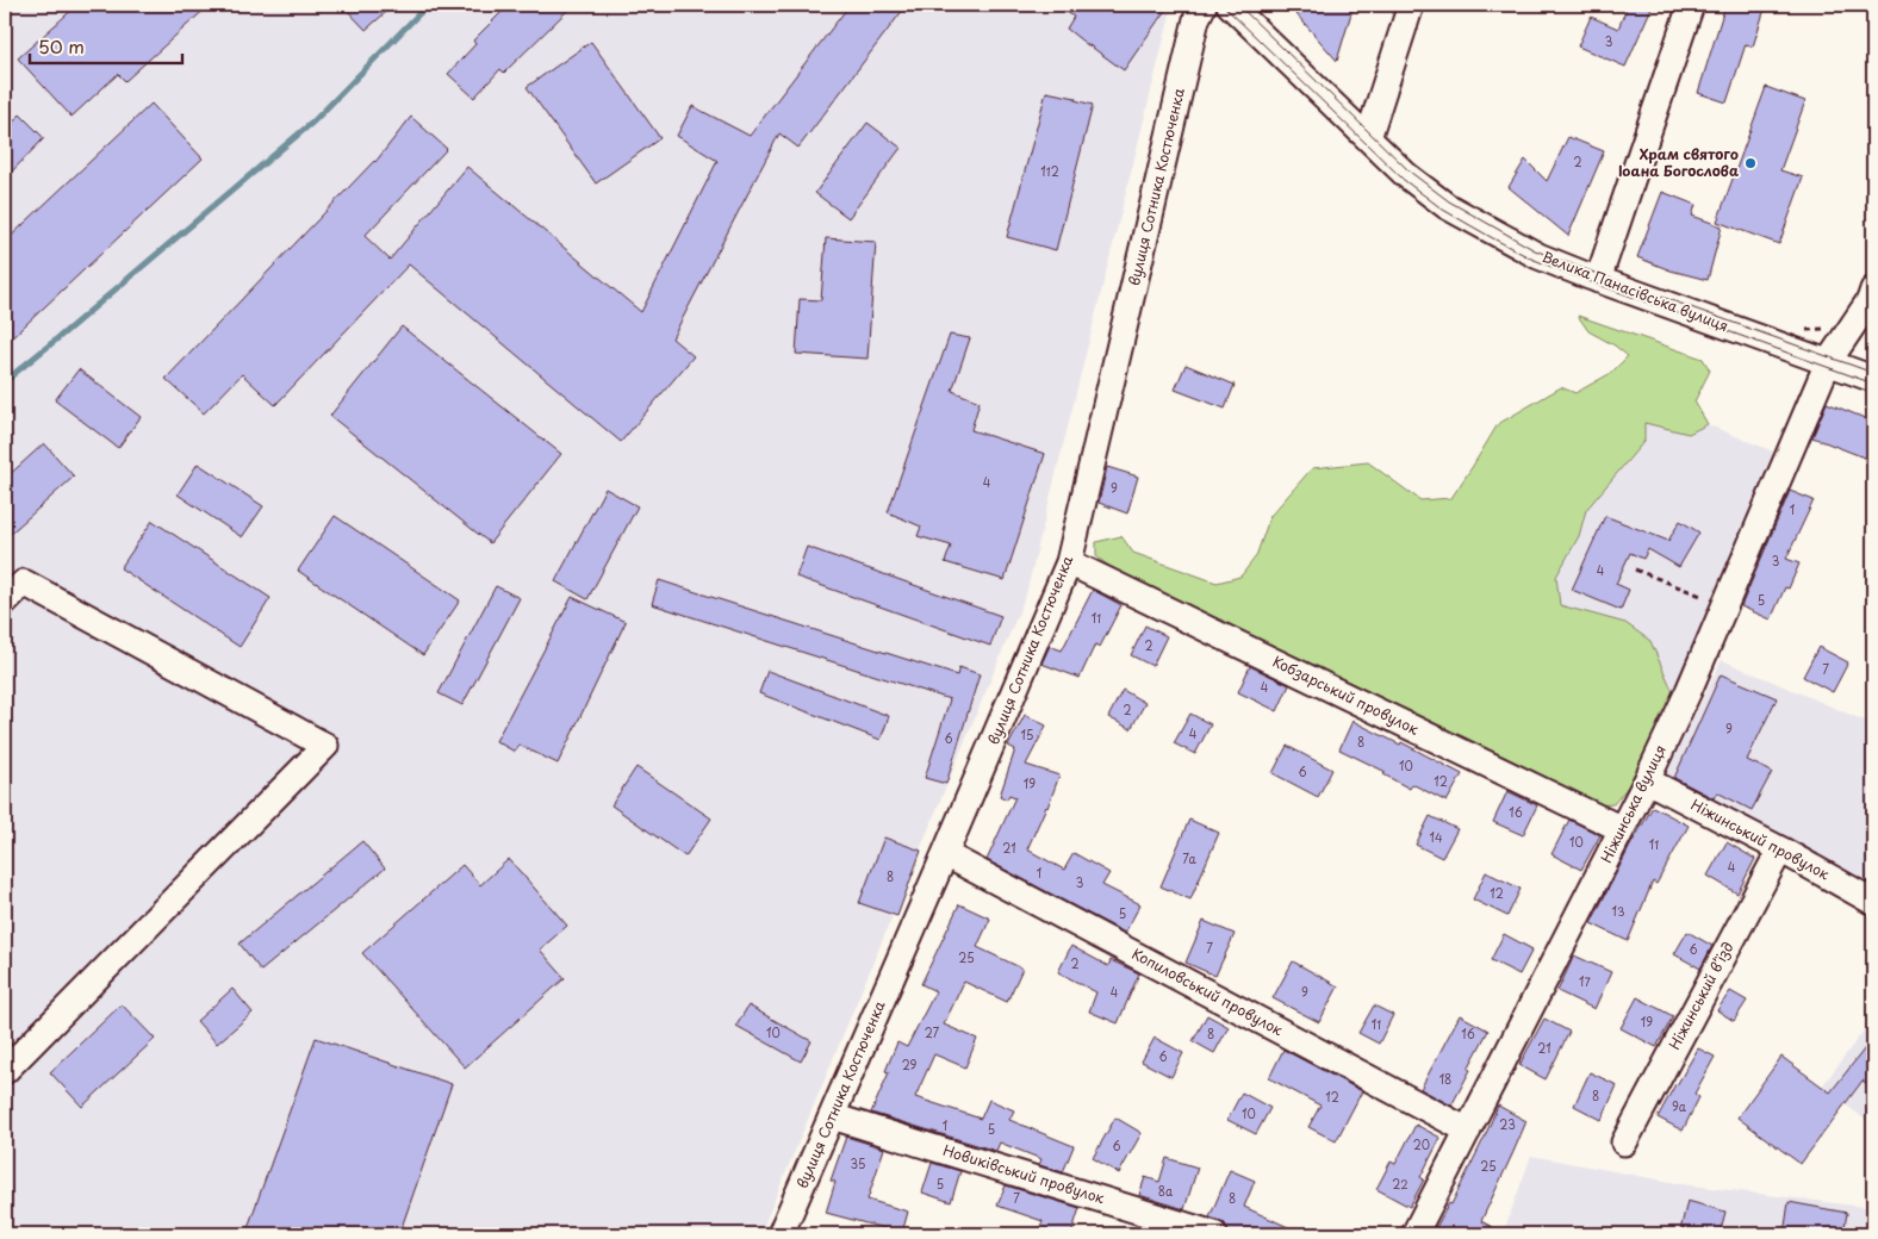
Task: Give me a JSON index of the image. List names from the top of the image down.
{
  "streets": {
    "street": [
      "вулиця Сотника Костюченка",
      "Велика Панасівська вулиця",
      "Кобзарський провулок",
      "Ніжинська вулиця",
      "Ніжинський провулок",
      "Копиловський провулок",
      "Ніжинський в’їзд",
      "Новиківський провулок"
    ]
  },
  "crossings": [
    ["вулиця Сотника Костюченка", "Кобзарський провулок"],
    ["вулиця Сотника Костюченка", "Копиловський провулок"],
    ["вулиця Сотника Костюченка", "Новиківський провулок"],
    ["Велика Панасівська вулиця", "Ніжинська вулиця"],
    ["Кобзарський провулок", "Ніжинська вулиця"],
    ["Ніжинська вулиця", "Ніжинський провулок"],
    ["Ніжинська вулиця", "Копиловський провулок"],
    ["Ніжинський провулок", "Ніжинський в’їзд"]
  ],
  "places": ["Храм святого Іоана Богослова"],
  "house_numbers": [
    "3",
    "2",
    "112",
    "4",
    "9",
    "1",
    "3",
    "4",
    "5",
    "11",
    "2",
    "7",
    "4",
    "2",
    "9",
    "4",
    "15",
    "6",
    "8",
    "10",
    "6",
    "12",
    "19",
    "16",
    "14",
    "10",
    "11",
    "21",
    "7а",
    "4",
    "1",
    "8",
    "3",
    "12",
    "13",
    "5",
    "7",
    "6",
    "25",
    "2",
    "17",
    "4",
    "9",
    "19",
    "11",
    "10",
    "27",
    "8",
    "16",
    "21",
    "6",
    "29",
    "18",
    "8",
    "12",
    "9а",
    "10",
    "23",
    "1",
    "5",
    "20",
    "6",
    "35",
    "25",
    "5",
    "22",
    "8а",
    "7",
    "8"
  ],
  "scale_bar": "50 m"
}
